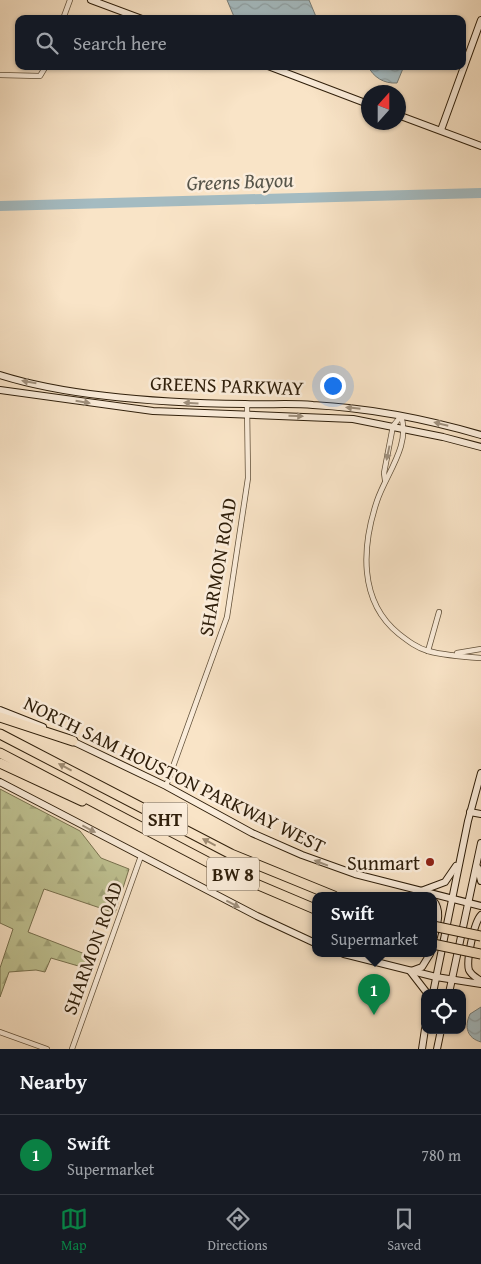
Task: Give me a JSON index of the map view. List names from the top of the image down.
{
  "streets": {
    "highway": ["SHT", "BW 8"],
    "main road": ["GREENS PARKWAY", "NORTH SAM HOUSTON PARKWAY WEST"],
    "street": ["SHARMON ROAD"]
  },
  "crossings": [
    ["GREENS PARKWAY", "SHARMON ROAD"],
    ["SHARMON ROAD", "NORTH SAM HOUSTON PARKWAY WEST"],
    ["SHT", "BW 8"]
  ],
  "one_way": ["NORTH SAM HOUSTON PARKWAY WEST"],
  "water": ["Greens Bayou"],
  "places": ["Sunmart"],
  "north": "top",
  "page": {
    "search": "Search here",
    "popup": ["Swift", "Supermarket"],
    "pins": "1",
    "heading": "Nearby",
    "list": [
      {
        "mark": "1",
        "name": "Swift",
        "note": "Supermarket",
        "value": "780 m"
      }
    ],
    "nav": ["Map", "Directions", "Saved"]
  }
}
